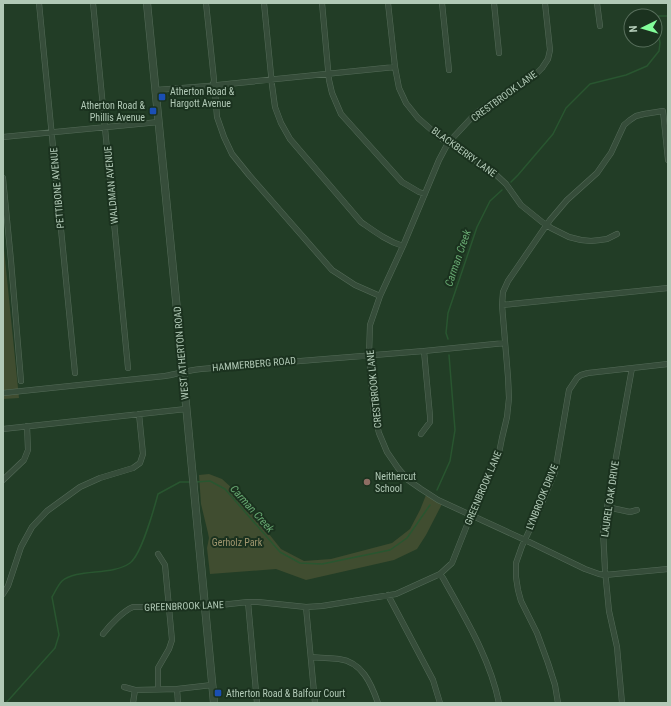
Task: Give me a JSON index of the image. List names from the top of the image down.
{
  "streets": {
    "street": [
      "CRESTBROOK LANE",
      "BLACKBERRY LANE",
      "WALDMAN AVENUE",
      "PETTIBONE AVENUE",
      "WEST ATHERTON ROAD",
      "HAMMERBERG ROAD",
      "GREENBROOK LANE",
      "LYNBROOK DRIVE",
      "LAUREL OAK DRIVE"
    ]
  },
  "crossings": [
    ["CRESTBROOK LANE", "BLACKBERRY LANE"],
    ["CRESTBROOK LANE", "HAMMERBERG ROAD"],
    ["CRESTBROOK LANE", "GREENBROOK LANE"],
    ["CRESTBROOK LANE", "LYNBROOK DRIVE"],
    ["CRESTBROOK LANE", "LAUREL OAK DRIVE"],
    ["BLACKBERRY LANE", "GREENBROOK LANE"],
    ["WEST ATHERTON ROAD", "HAMMERBERG ROAD"],
    ["WEST ATHERTON ROAD", "GREENBROOK LANE"],
    ["HAMMERBERG ROAD", "GREENBROOK LANE"],
    ["LYNBROOK DRIVE", "LAUREL OAK DRIVE"]
  ],
  "water": ["Carman Creek"],
  "parks": ["Gerholz Park"],
  "places": {
    "transit": ["Atherton Road & Hargott Avenue", "Atherton Road & Phillis Avenue", "Atherton Road & Balfour Court"],
    "other": ["Neithercut School"]
  },
  "north": "left"
}
